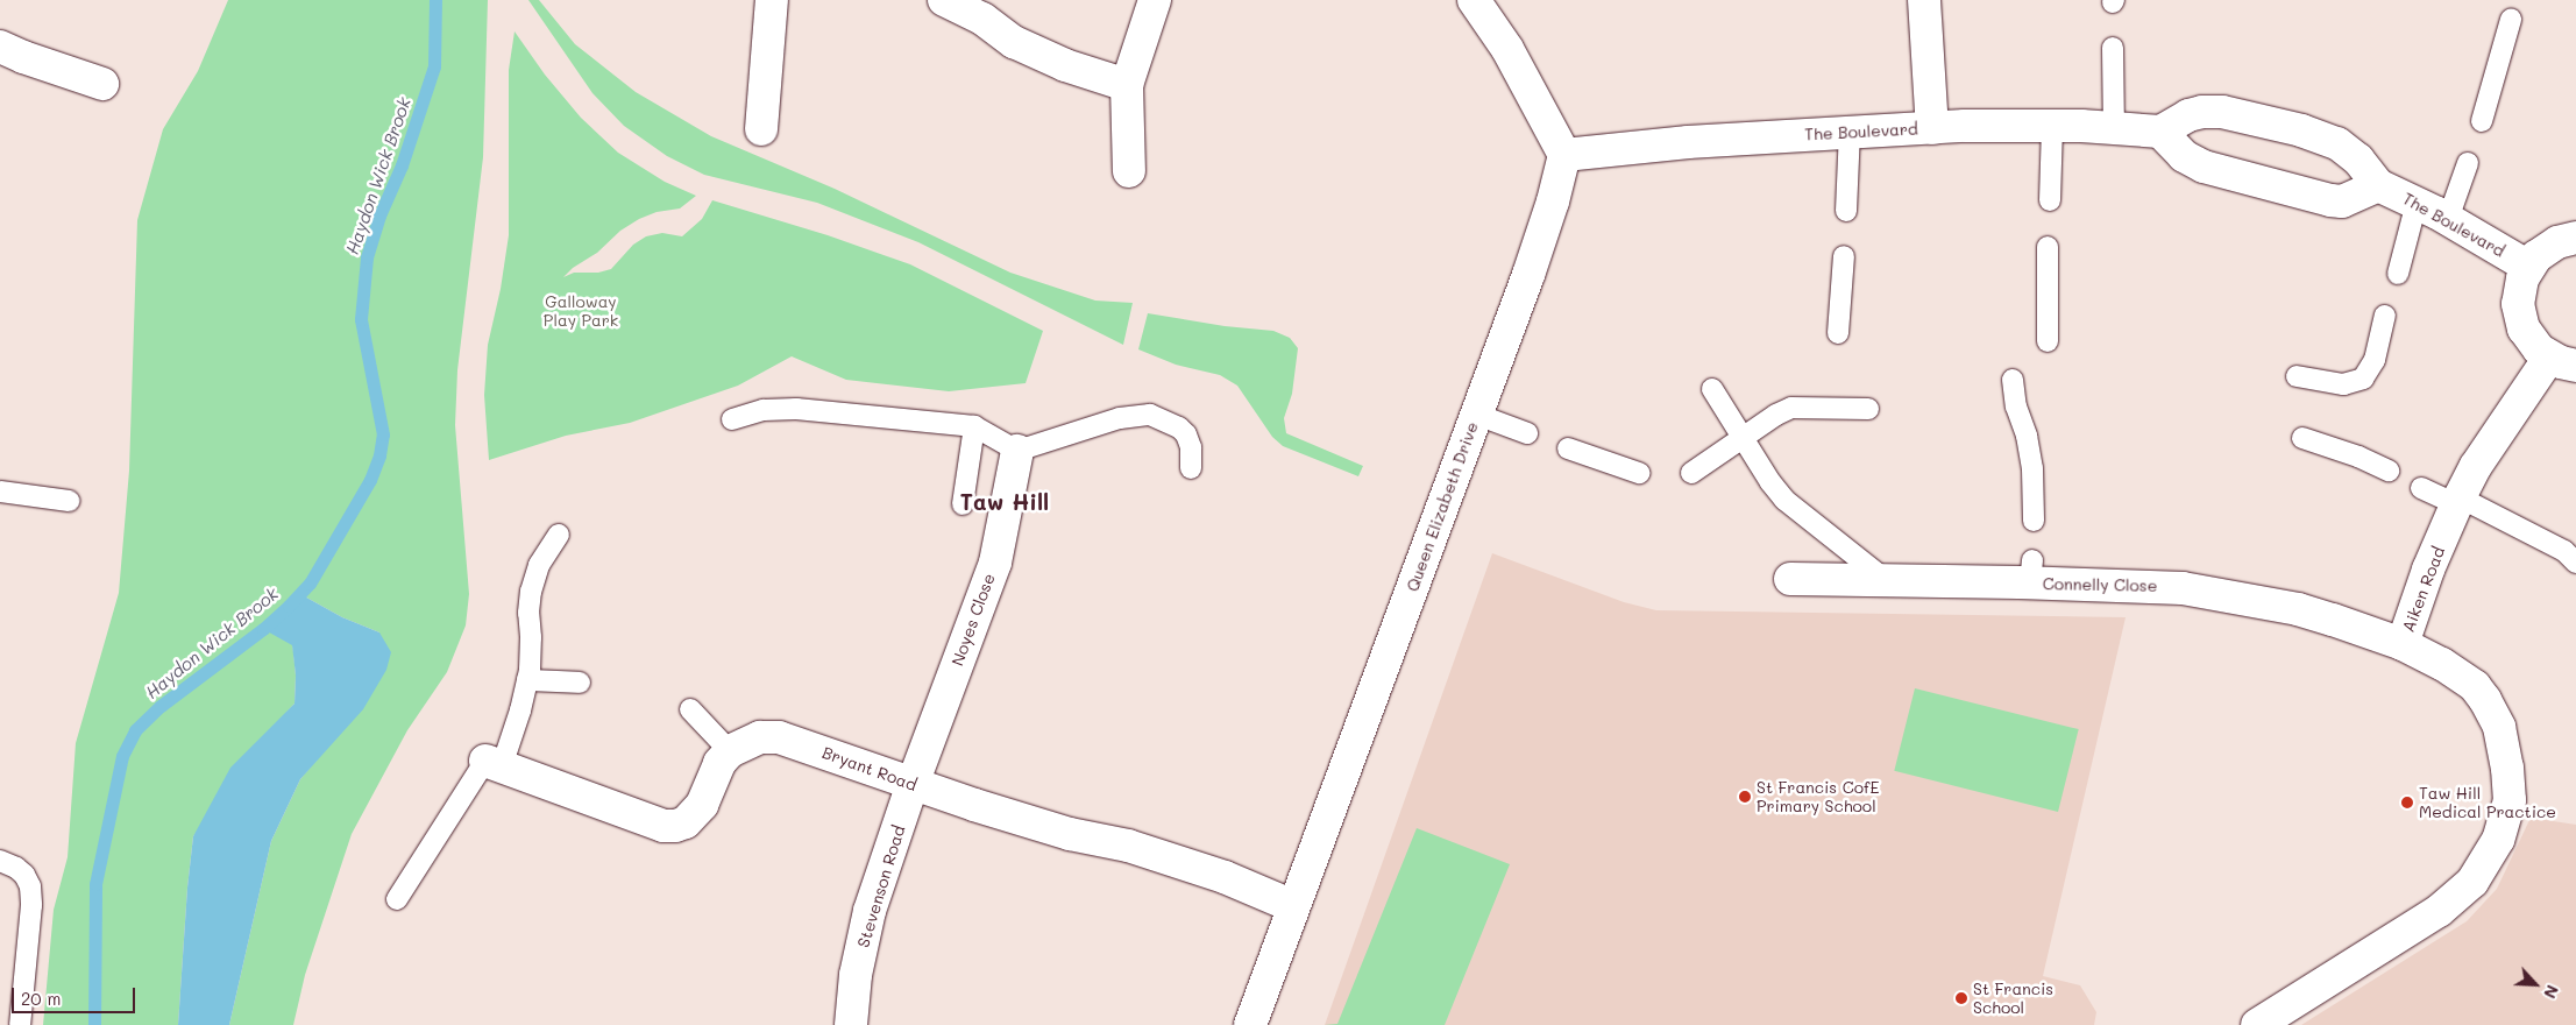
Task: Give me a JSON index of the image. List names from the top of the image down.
{
  "streets": {
    "street": [
      "The Boulevard",
      "Queen Elizabeth Drive",
      "Connelly Close",
      "Aiken Road",
      "Noyes Close",
      "Bryant Road",
      "Stevenson Road"
    ]
  },
  "crossings": [
    ["The Boulevard", "Queen Elizabeth Drive"],
    ["Queen Elizabeth Drive", "Bryant Road"],
    ["Connelly Close", "Aiken Road"],
    ["Noyes Close", "Bryant Road"],
    ["Noyes Close", "Stevenson Road"],
    ["Bryant Road", "Stevenson Road"]
  ],
  "districts": ["Taw Hill"],
  "water": ["Haydon Wick Brook"],
  "parks": ["Galloway Play Park"],
  "places": ["St Francis CofE Primary School", "Taw Hill Medical Practice", "St Francis School"],
  "scale_bar": "20 m",
  "north": "bottom right"
}
